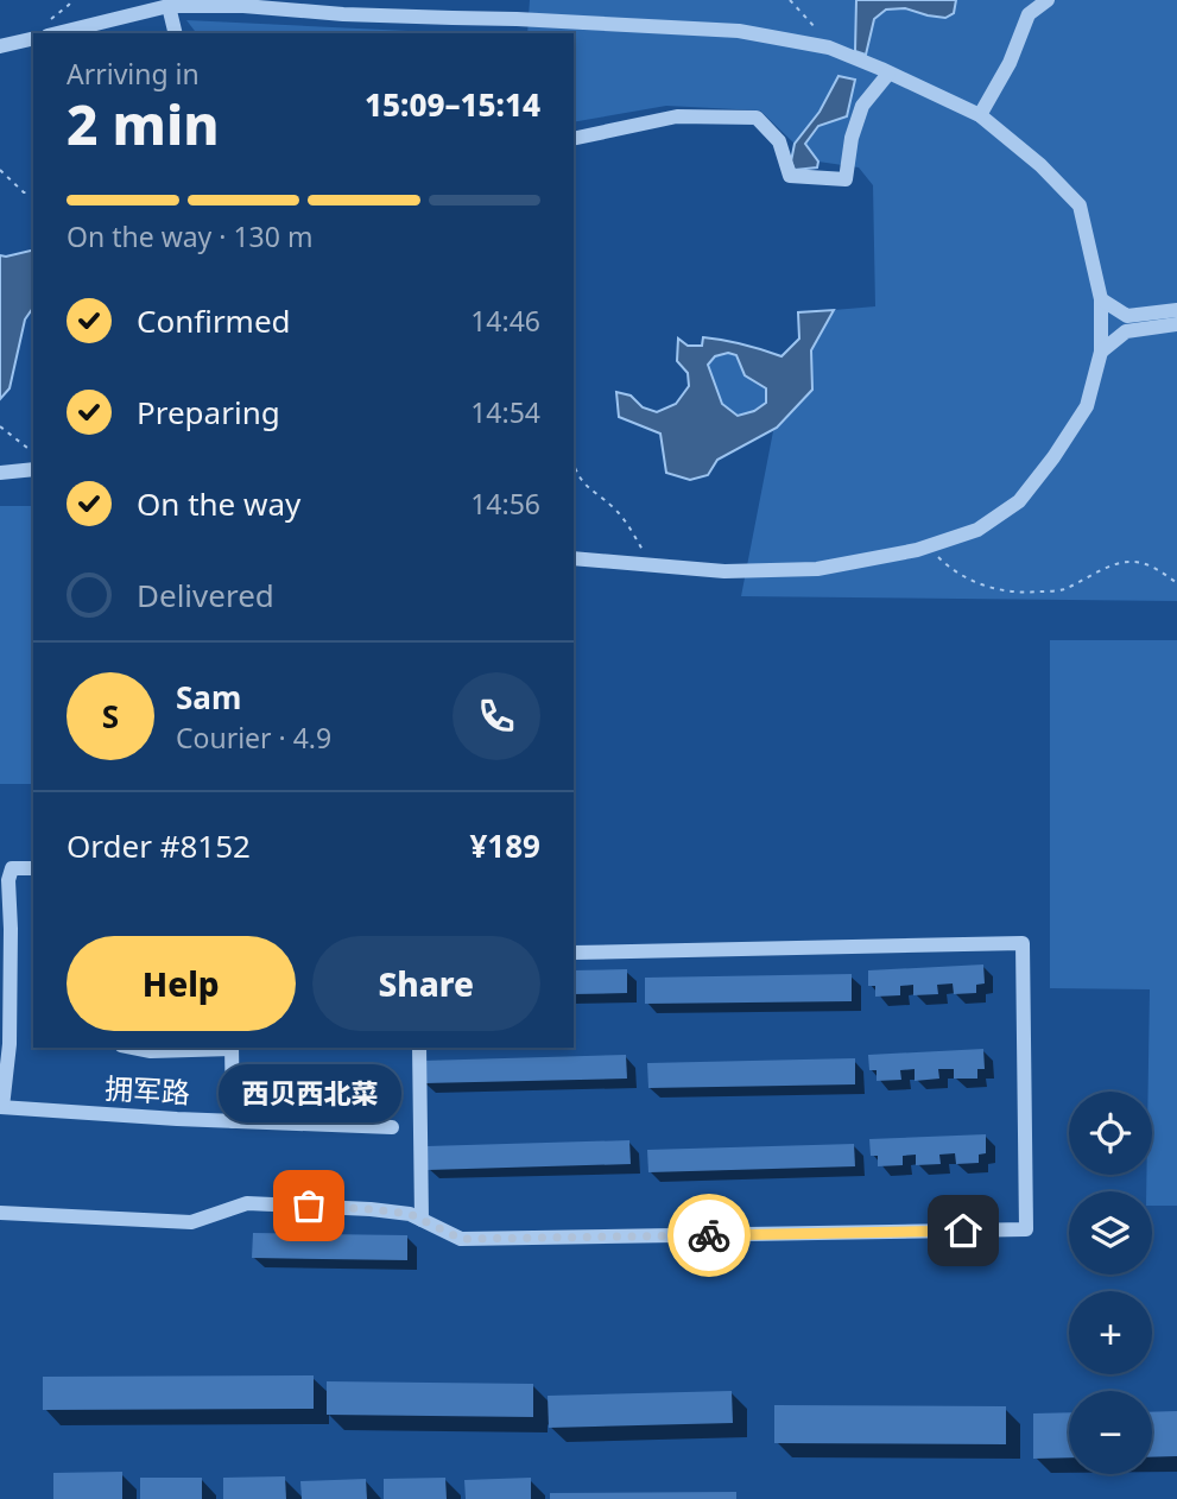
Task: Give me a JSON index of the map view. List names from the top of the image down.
{
  "streets": {
    "street": ["拥军路"]
  },
  "places": ["西贝西北菜"],
  "page": {
    "heading": ["2 min", "Arriving in", "15:09–15:14"],
    "panel": [
      "Sam",
      "Courier · 4.9",
      "Order #8152",
      "¥189"
    ],
    "bar": "On the way · 130 m",
    "list": [
      ["Confirmed", "14:46"],
      ["Preparing", "14:54"],
      ["On the way", "14:56"],
      "Delivered"
    ],
    "round": "S",
    "buttons": ["Help", "Share"],
    "bubble": "西贝西北菜",
    "map_buttons": ["+", "−"]
  }
}
